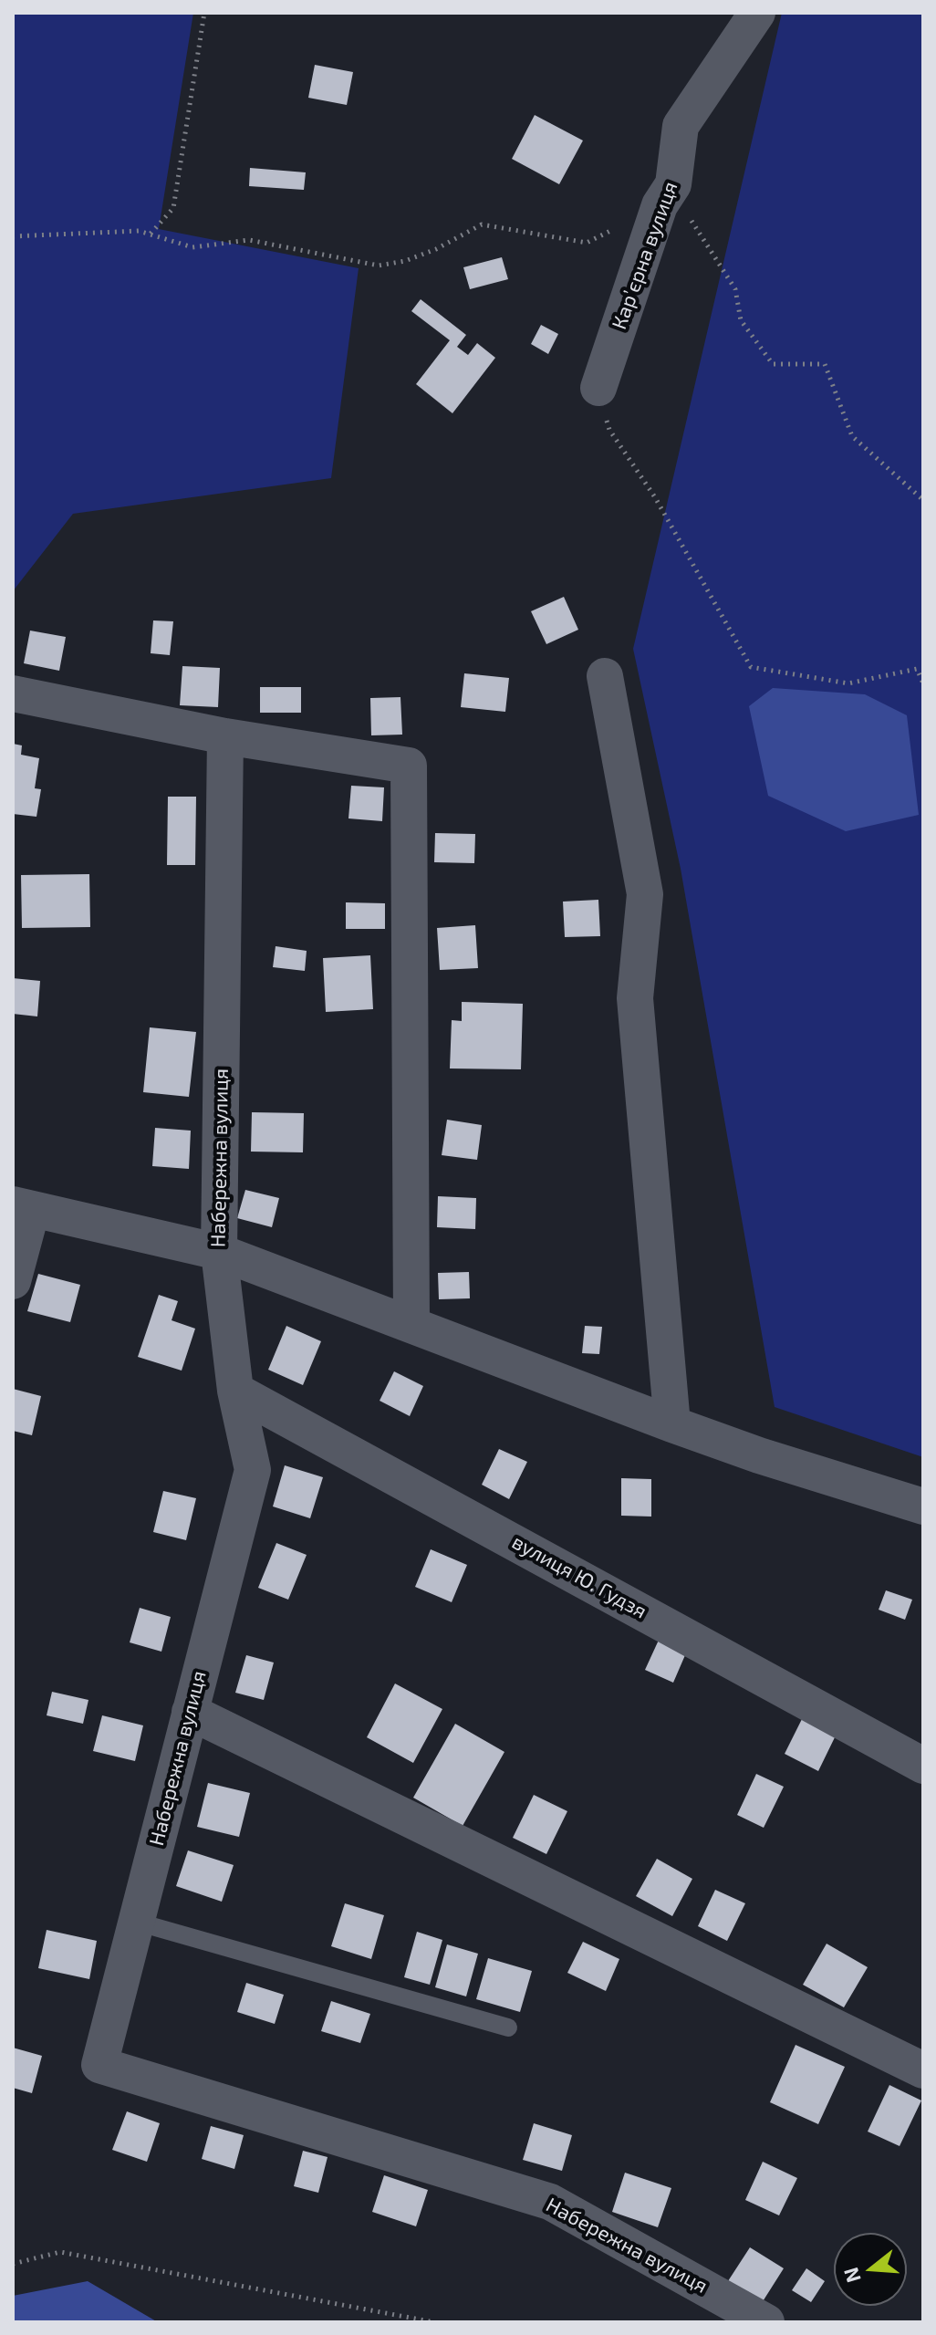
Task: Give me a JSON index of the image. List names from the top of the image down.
{
  "streets": {
    "street": ["Карʼєрна вулиця", "Набережна вулиця", "вулиця Ю. Гудзя"]
  },
  "crossings": [
    ["Набережна вулиця", "вулиця Ю. Гудзя"]
  ],
  "north": "left"
}
